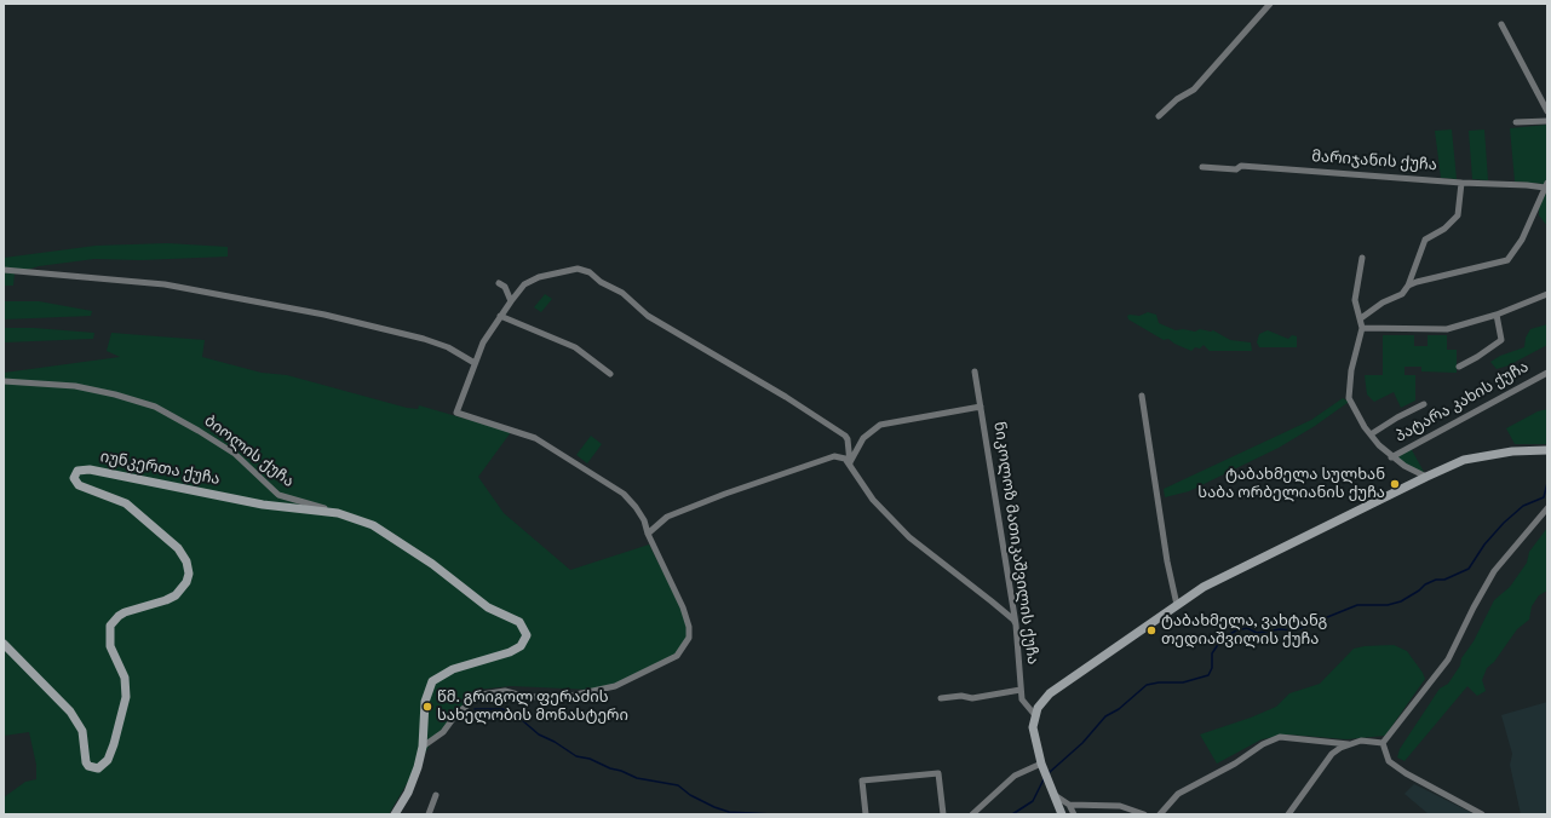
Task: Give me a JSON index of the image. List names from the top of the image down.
{
  "streets": {
    "main road": ["იუნკერთა ქუჩა"],
    "street": [
      "მარიჯანის ქუჩა",
      "პატარა კახის ქუჩა",
      "ბიოლის ქუჩა",
      "ნიკოლოზ მათიკაშვილის ქუჩა"
    ]
  },
  "crossings": [
    ["ბიოლის ქუჩა", "იუნკერთა ქუჩა"]
  ],
  "places": ["ტაბახმელა სულხან საბა ორბელიანის ქუჩა", "ტაბახმელა, ვახტანგ თედიაშვილის ქუჩა", "წმ. გრიგოლ ფერაძის სახელობის მონასტერი"]
}
